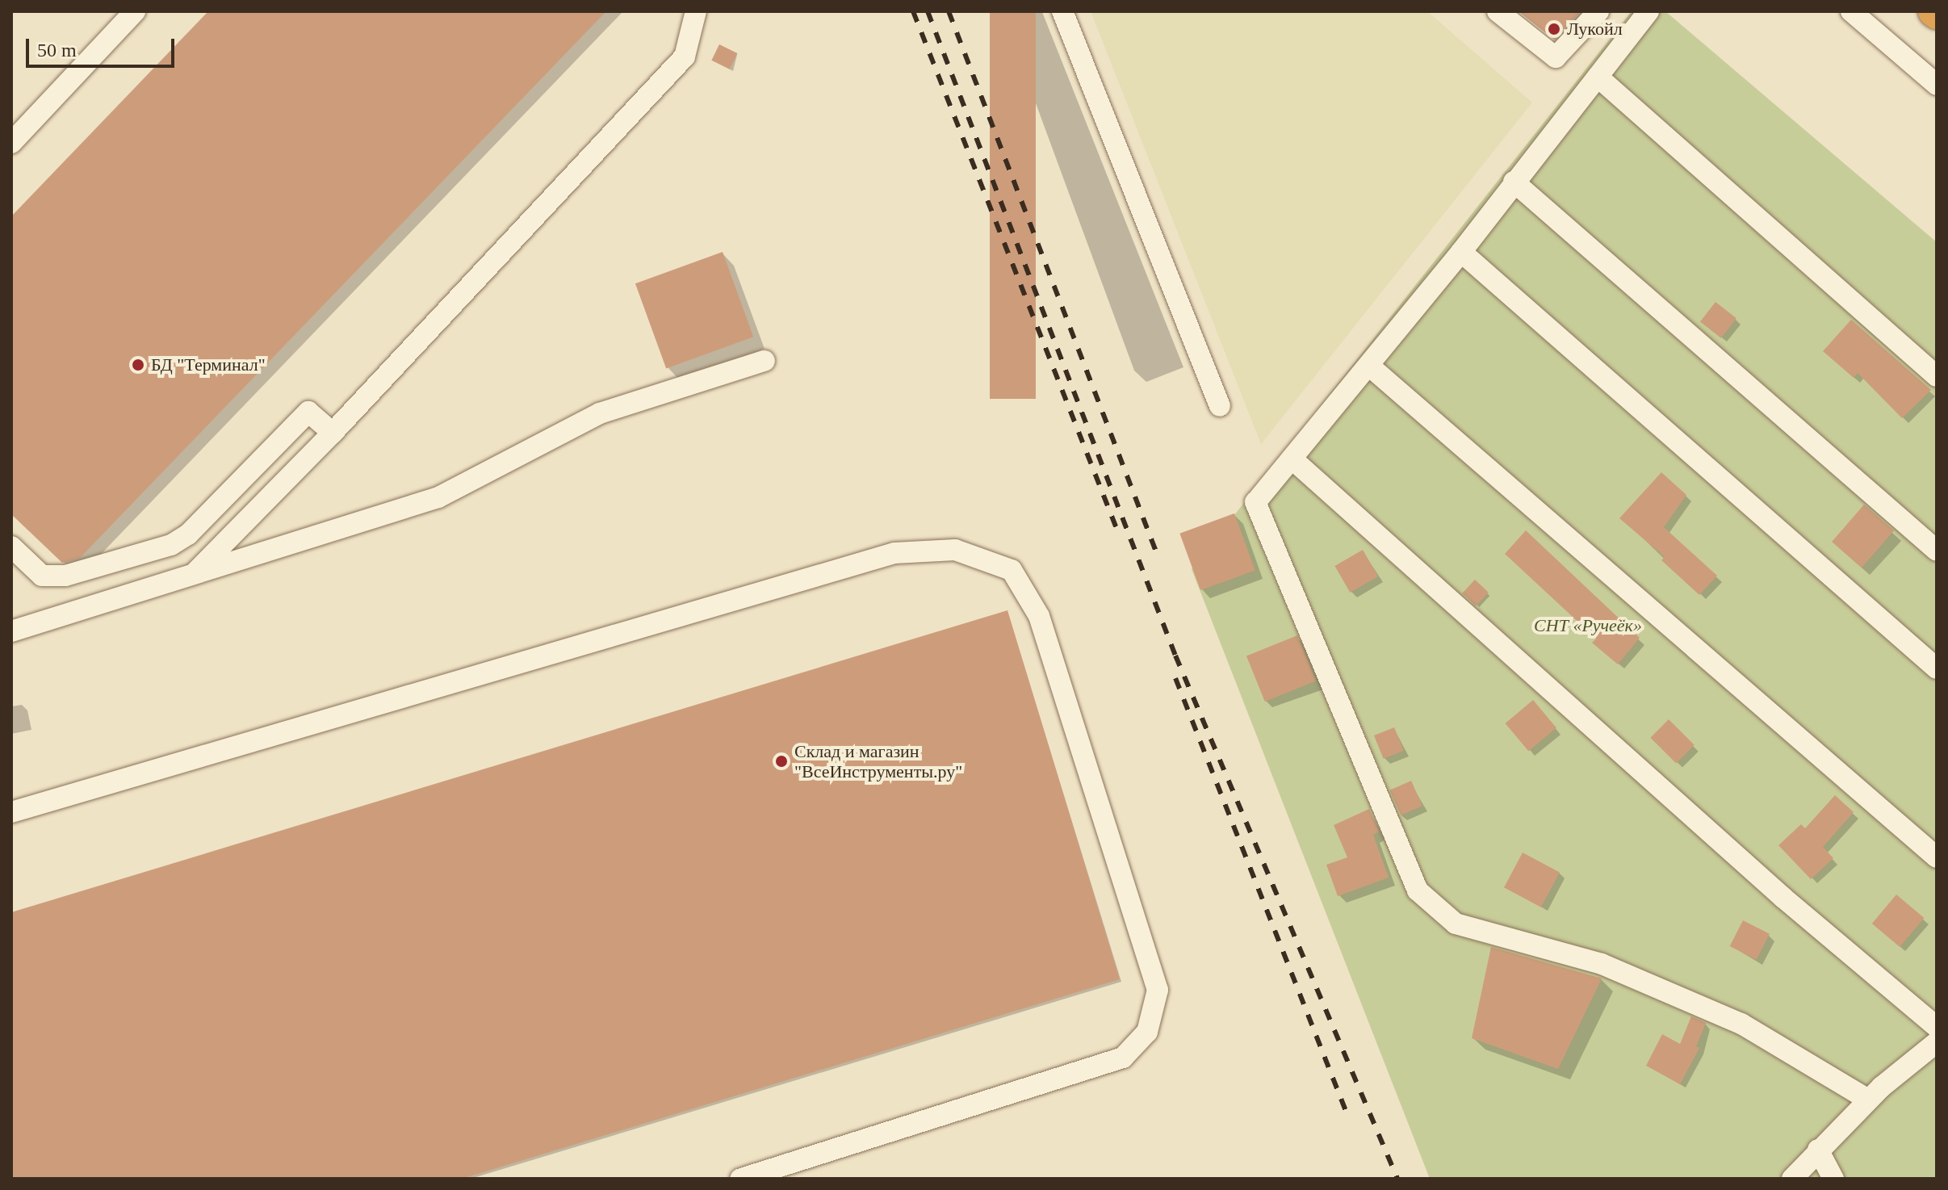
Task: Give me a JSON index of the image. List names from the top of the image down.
{
  "parks": ["СНТ «Ручеёк»"],
  "places": ["Лукойл", "БД \"Терминал\"", "Склад и магазин \"ВсеИнструменты.ру\""],
  "scale_bar": "50 m"
}
